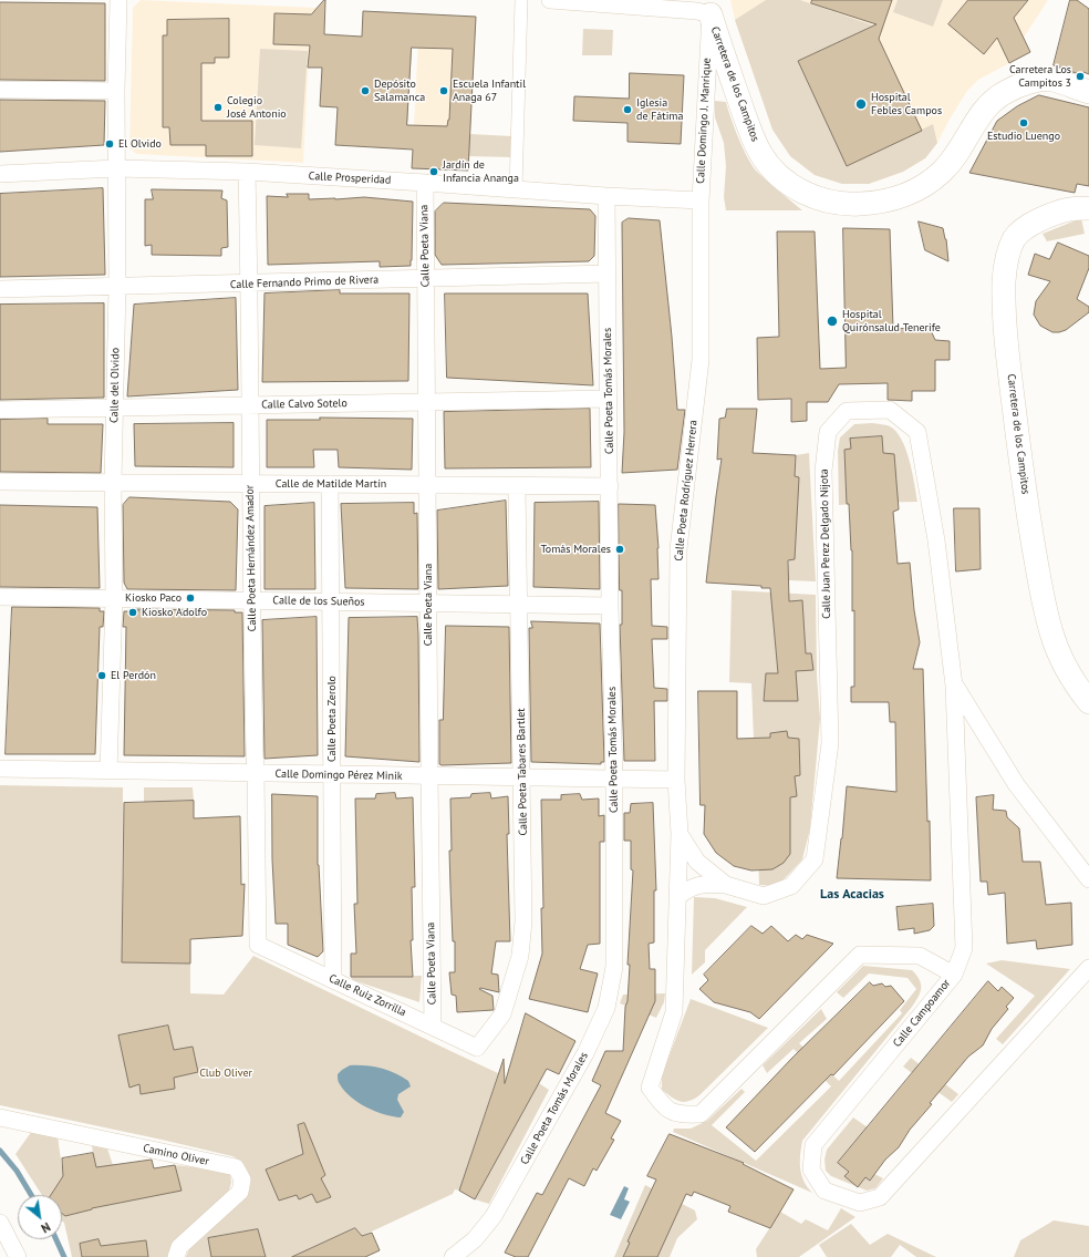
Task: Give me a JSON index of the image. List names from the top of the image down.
{
  "streets": {
    "main road": ["Carretera de los Campitos"],
    "street": [
      "Calle Domingo J. Manrique",
      "Calle Prosperidad",
      "Calle Poeta Viana",
      "Calle Fernando Primo de Rivera",
      "Calle del Olvido",
      "Calle Poeta Tomás Morales",
      "Calle Calvo Sotelo",
      "Calle de Matilde Martín",
      "Calle Poeta Rodríguez Herrera",
      "Calle Juan Perez Delgado Nijota",
      "Calle Poeta Hernández Amador",
      "Calle de los Sueños",
      "Calle Poeta Zerolo",
      "Calle Poeta Tabares Bartlet",
      "Calle Domingo Pérez Minik",
      "Calle Ruiz Zorrilla",
      "Calle Campoamor",
      "Camino Oliver"
    ]
  },
  "crossings": [
    ["Carretera de los Campitos", "Calle Domingo J. Manrique"],
    ["Calle Domingo J. Manrique", "Calle Prosperidad"],
    ["Calle Domingo J. Manrique", "Calle Poeta Rodríguez Herrera"],
    ["Calle Prosperidad", "Calle Poeta Viana"],
    ["Calle Prosperidad", "Calle del Olvido"],
    ["Calle Prosperidad", "Calle Poeta Tomás Morales"],
    ["Calle Prosperidad", "Calle Poeta Rodríguez Herrera"],
    ["Calle Prosperidad", "Calle Poeta Hernández Amador"],
    ["Calle Poeta Viana", "Calle Fernando Primo de Rivera"],
    ["Calle Poeta Viana", "Calle Calvo Sotelo"],
    ["Calle Poeta Viana", "Calle de Matilde Martín"],
    ["Calle Poeta Viana", "Calle de los Sueños"],
    ["Calle Poeta Viana", "Calle Domingo Pérez Minik"],
    ["Calle Poeta Viana", "Calle Ruiz Zorrilla"],
    ["Calle Fernando Primo de Rivera", "Calle del Olvido"],
    ["Calle Fernando Primo de Rivera", "Calle Poeta Tomás Morales"],
    ["Calle Fernando Primo de Rivera", "Calle Poeta Hernández Amador"],
    ["Calle del Olvido", "Calle Calvo Sotelo"],
    ["Calle del Olvido", "Calle de Matilde Martín"],
    ["Calle del Olvido", "Calle de los Sueños"],
    ["Calle del Olvido", "Calle Domingo Pérez Minik"],
    ["Calle Poeta Tomás Morales", "Calle Calvo Sotelo"],
    ["Calle Poeta Tomás Morales", "Calle de Matilde Martín"],
    ["Calle Poeta Tomás Morales", "Calle de los Sueños"],
    ["Calle Poeta Tomás Morales", "Calle Domingo Pérez Minik"],
    ["Calle Calvo Sotelo", "Calle Poeta Hernández Amador"],
    ["Calle de Matilde Martín", "Calle Poeta Hernández Amador"],
    ["Calle de Matilde Martín", "Calle Poeta Zerolo"],
    ["Calle de Matilde Martín", "Calle Poeta Tabares Bartlet"],
    ["Calle Poeta Rodríguez Herrera", "Calle Juan Perez Delgado Nijota"],
    ["Calle Poeta Rodríguez Herrera", "Calle Domingo Pérez Minik"],
    ["Calle Poeta Rodríguez Herrera", "Calle Campoamor"],
    ["Calle Juan Perez Delgado Nijota", "Calle Campoamor"],
    ["Calle Poeta Hernández Amador", "Calle de los Sueños"],
    ["Calle Poeta Hernández Amador", "Calle Domingo Pérez Minik"],
    ["Calle Poeta Hernández Amador", "Calle Ruiz Zorrilla"],
    ["Calle de los Sueños", "Calle Poeta Zerolo"],
    ["Calle de los Sueños", "Calle Poeta Tabares Bartlet"],
    ["Calle Poeta Zerolo", "Calle Domingo Pérez Minik"],
    ["Calle Poeta Zerolo", "Calle Ruiz Zorrilla"],
    ["Calle Poeta Tabares Bartlet", "Calle Domingo Pérez Minik"],
    ["Calle Poeta Tabares Bartlet", "Calle Ruiz Zorrilla"]
  ],
  "districts": ["Las Acacias"],
  "parks": ["Club Oliver"],
  "places": [
    "Carretera Los Campitos 3",
    "Depósito Salamanca",
    "Escuela Infantil Anaga 67",
    "Hospital Febles Campos",
    "Colegio José Antonio",
    "Iglesia de Fátima",
    "Estudio Luengo",
    "El Olvido",
    "Jardín de Infancia Ananga",
    "Hospital Quirónsalud Tenerife",
    "Tomás Morales",
    "Kiosko Paco",
    "Kiosko Adolfo",
    "El Perdón"
  ],
  "north": "bottom right"
}
